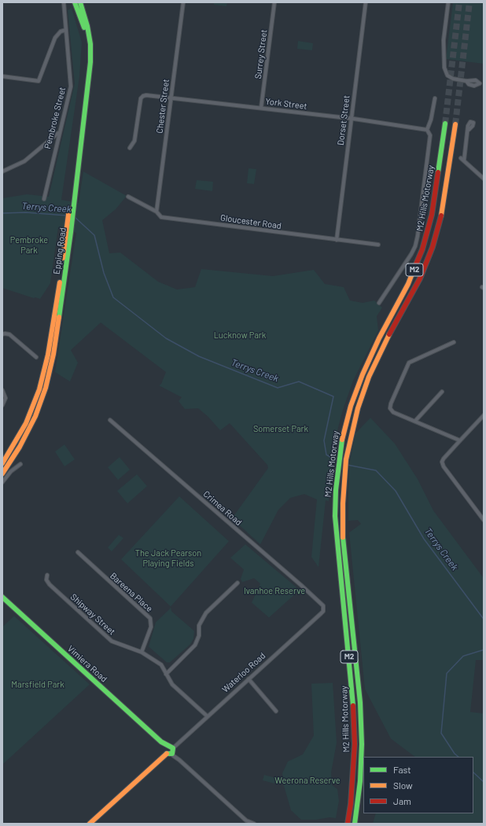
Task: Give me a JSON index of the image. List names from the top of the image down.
{
  "streets": {
    "main road": [
      "M2 Hills Motorway",
      "Epping Road",
      "M2",
      "Vimiera Road",
      "Waterloo Road"
    ],
    "street": [
      "Surrey Street",
      "York Street",
      "Chester Street",
      "Pembroke Street",
      "Dorset Street",
      "Gloucester Road",
      "Crimea Road",
      "Bareena Place",
      "Shipway Street"
    ]
  },
  "crossings": [
    ["Surrey Street", "York Street"],
    ["York Street", "Chester Street"],
    ["York Street", "Dorset Street"],
    ["Chester Street", "Gloucester Road"],
    ["Dorset Street", "Gloucester Road"],
    ["Crimea Road", "Waterloo Road"],
    ["Bareena Place", "Shipway Street"],
    ["Shipway Street", "Waterloo Road"],
    ["Vimiera Road", "Waterloo Road"]
  ],
  "water": ["Terrys Creek"],
  "parks": [
    "Pembroke Park",
    "Lucknow Park",
    "Somerset Park",
    "The Jack Pearson Playing Fields",
    "Ivanhoe Reserve",
    "Marsfield Park",
    "Weerona Reserve"
  ],
  "legend": ["Fast", "Slow", "Jam"]
}
